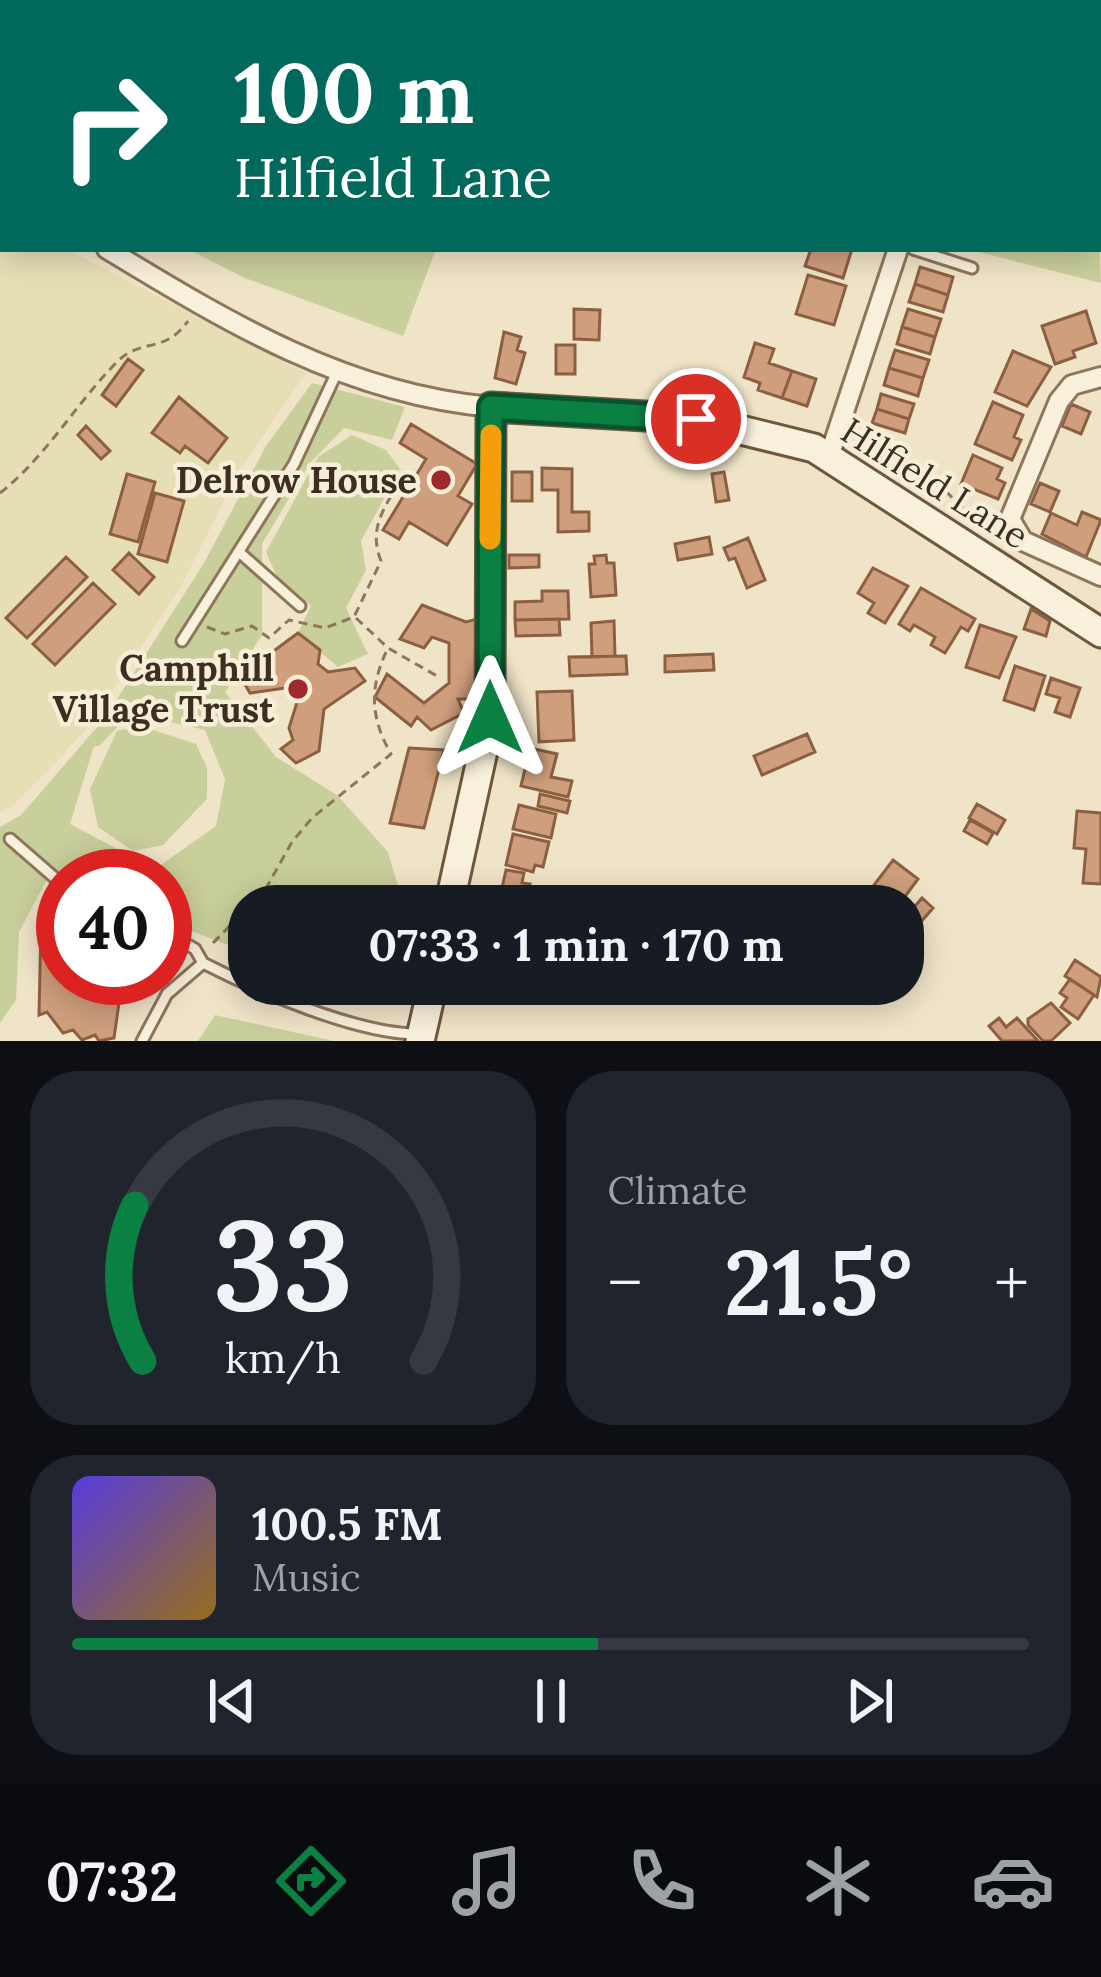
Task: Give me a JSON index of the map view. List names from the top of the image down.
{
  "streets": {
    "street": ["Hilfield Lane"]
  },
  "places": ["Delrow House", "Camphill Village Trust"],
  "page": {
    "turn": ["100 m", "Hilfield Lane"],
    "limit": "40",
    "trip": "07:33 · 1 min · 170 m",
    "tile": "Climate",
    "heat": ["−", "21.5°", "+"],
    "song": ["100.5 FM", "Music"],
    "tabs": "07:32",
    "gauge": ["33", "km/h"]
  }
}
